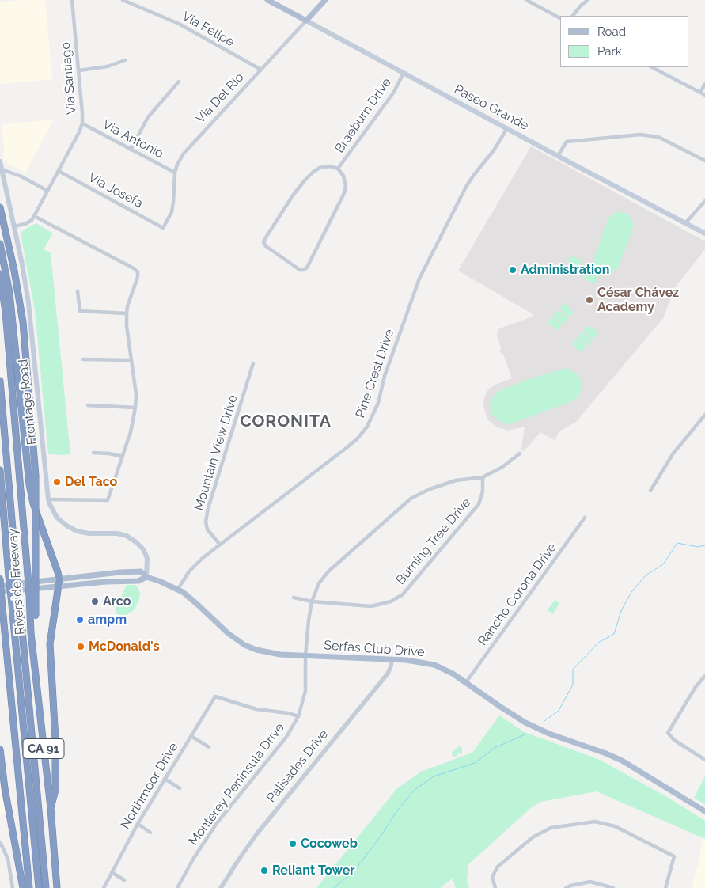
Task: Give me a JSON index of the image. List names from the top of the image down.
{
  "streets": {
    "highway": ["Riverside Freeway", "CA 91"],
    "main road": [
      "Via Del Rio",
      "Paseo Grande",
      "Frontage Road",
      "Serfas Club Drive"
    ],
    "street": [
      "Via Felipe",
      "Via Santiago",
      "Braeburn Drive",
      "Via Antonio",
      "Via Josefa",
      "Pine Crest Drive",
      "Mountain View Drive",
      "Burning Tree Drive",
      "Rancho Corona Drive",
      "Palisades Drive",
      "Monterey Peninsula Drive",
      "Northmoor Drive"
    ]
  },
  "crossings": [
    ["Via Felipe", "Via Del Rio"],
    ["Via Santiago", "Via Antonio"],
    ["Via Santiago", "Via Josefa"],
    ["Via Del Rio", "Paseo Grande"],
    ["Via Del Rio", "Via Antonio"],
    ["Via Del Rio", "Via Josefa"],
    ["Paseo Grande", "Braeburn Drive"],
    ["Paseo Grande", "Pine Crest Drive"],
    ["Pine Crest Drive", "Mountain View Drive"],
    ["Pine Crest Drive", "Serfas Club Drive"],
    ["Frontage Road", "Serfas Club Drive"],
    ["Burning Tree Drive", "Monterey Peninsula Drive"],
    ["Rancho Corona Drive", "Serfas Club Drive"],
    ["Serfas Club Drive", "Palisades Drive"],
    ["Serfas Club Drive", "Monterey Peninsula Drive"],
    ["Monterey Peninsula Drive", "Northmoor Drive"]
  ],
  "districts": ["CORONITA"],
  "places": [
    "Administration",
    "César Chávez Academy",
    "Del Taco",
    "Arco",
    "ampm",
    "McDonald's",
    "Cocoweb",
    "Reliant Tower"
  ],
  "legend": ["Road", "Park"]
}
